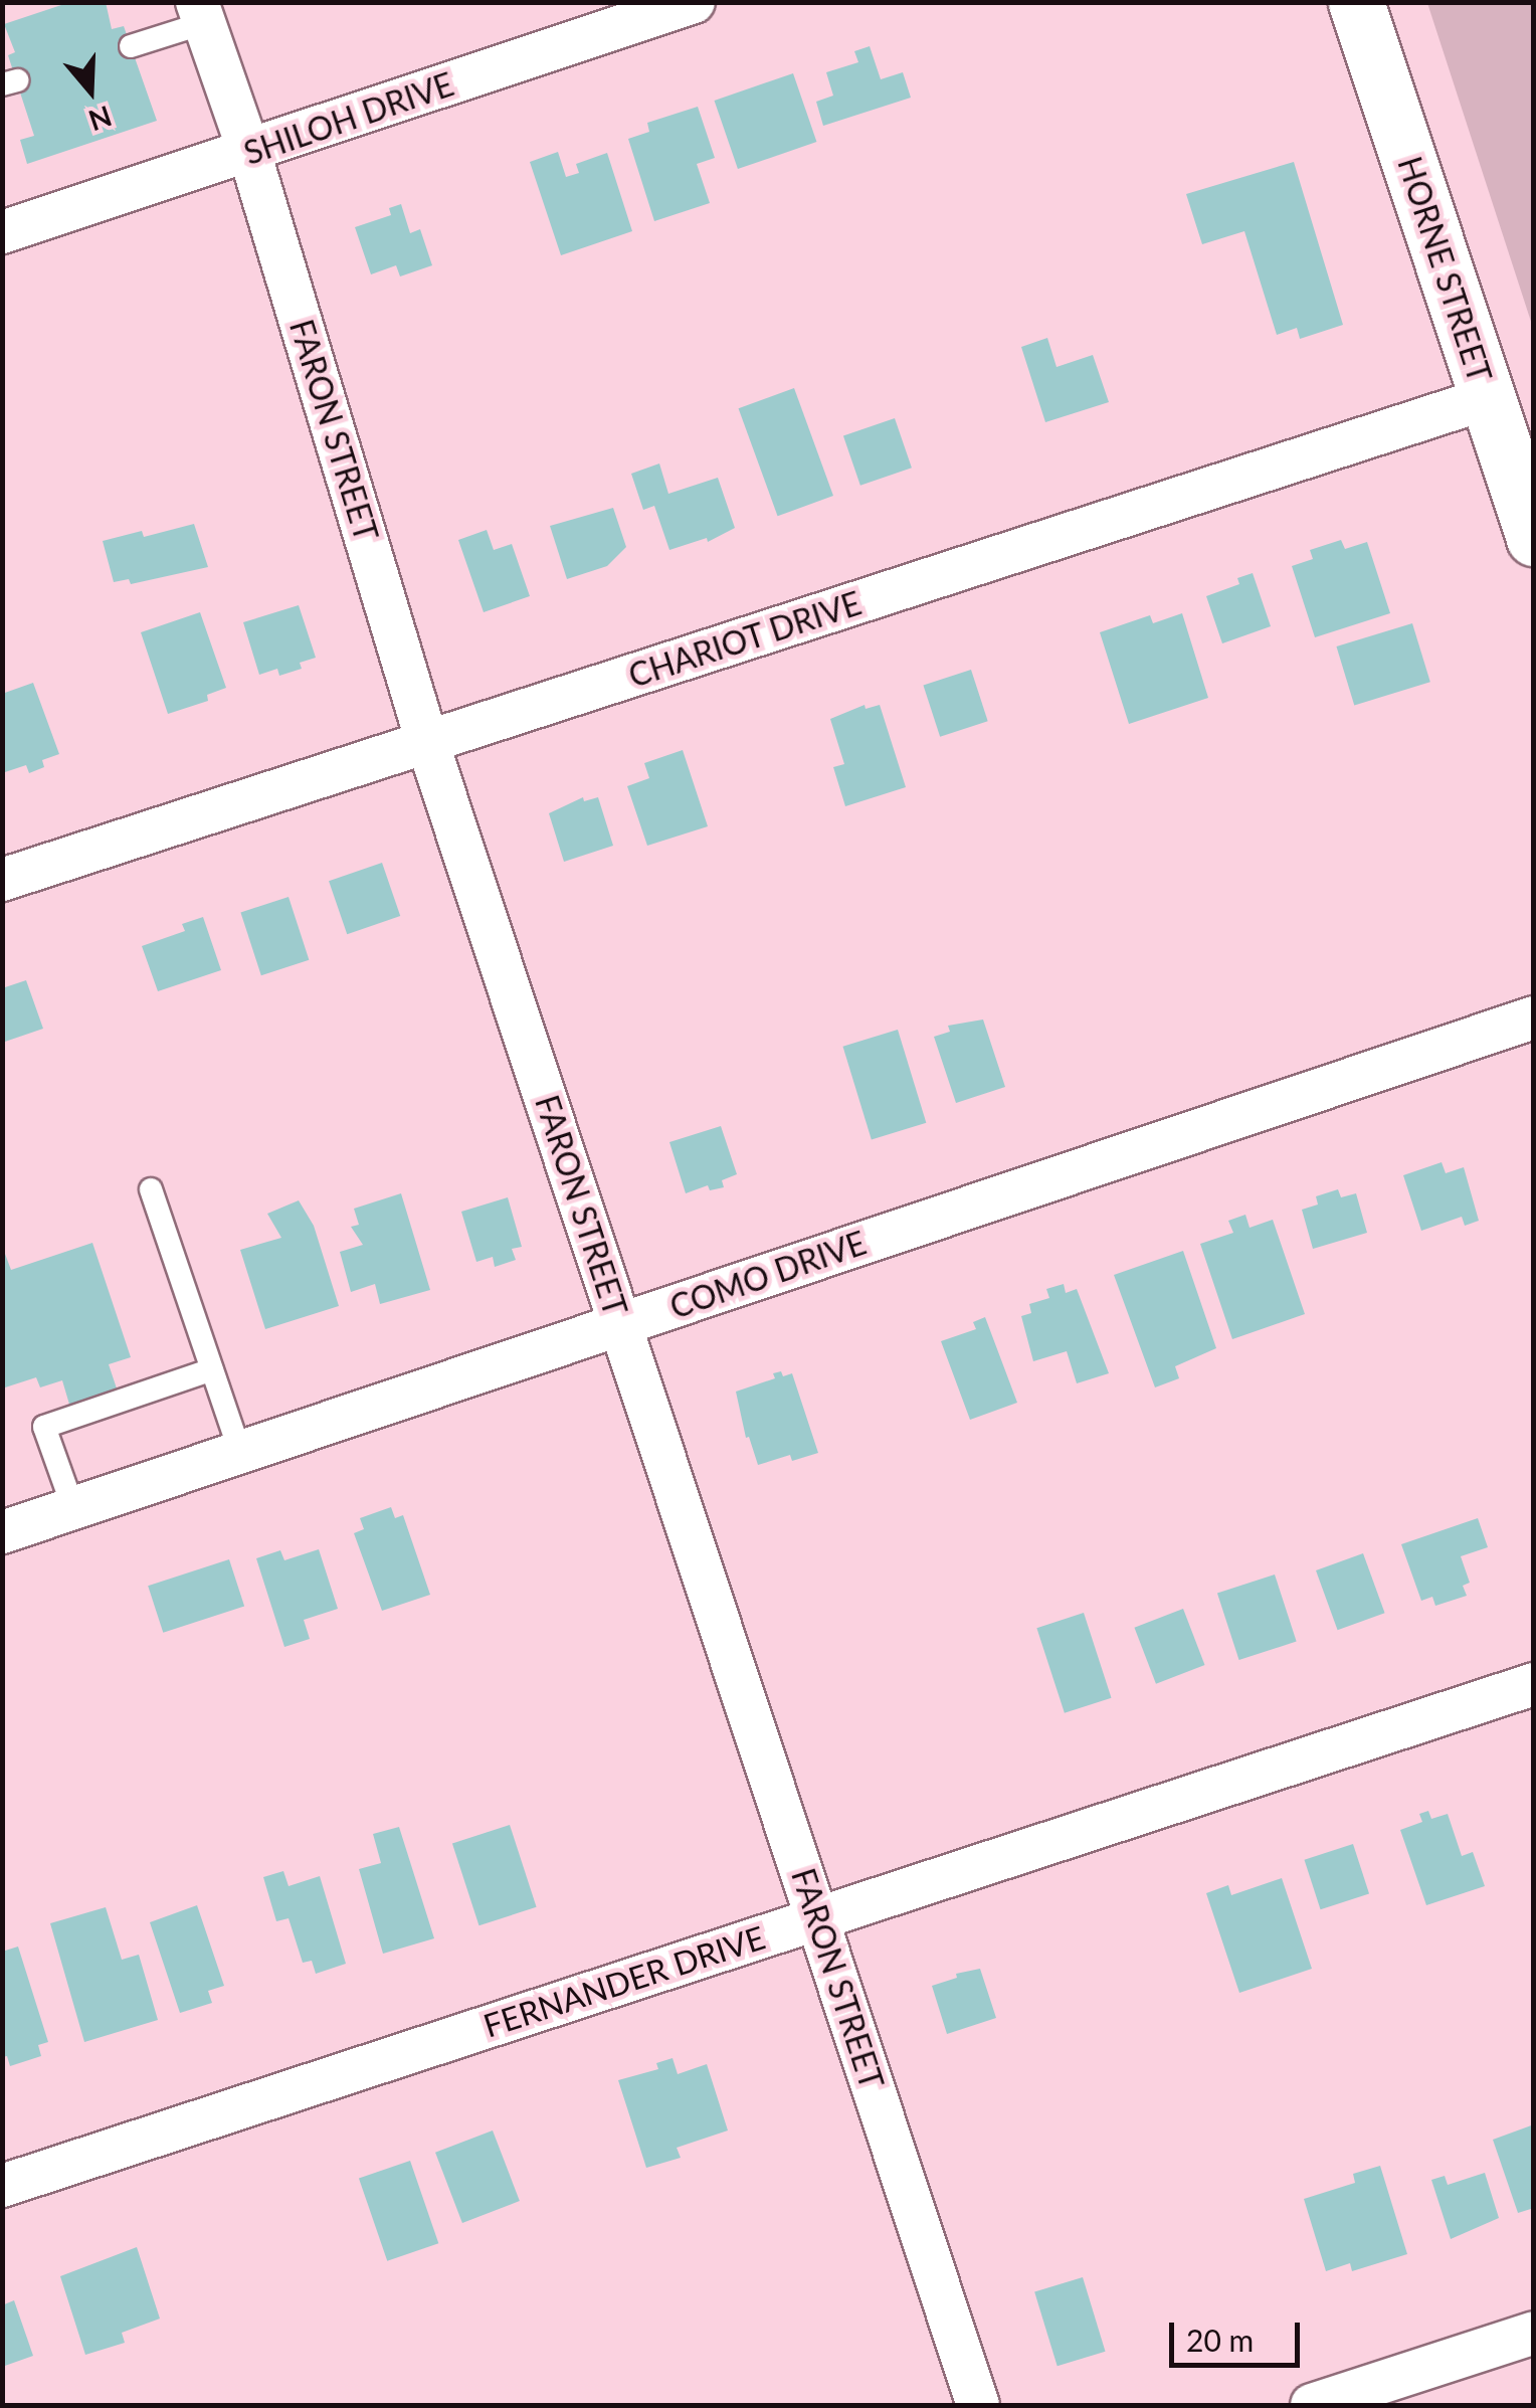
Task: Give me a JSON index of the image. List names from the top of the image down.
{
  "streets": {
    "street": [
      "SHILOH DRIVE",
      "HORNE STREET",
      "FARON STREET",
      "CHARIOT DRIVE",
      "COMO DRIVE",
      "FERNANDER DRIVE"
    ]
  },
  "crossings": [
    ["SHILOH DRIVE", "FARON STREET"],
    ["HORNE STREET", "CHARIOT DRIVE"],
    ["FARON STREET", "CHARIOT DRIVE"],
    ["FARON STREET", "COMO DRIVE"],
    ["FARON STREET", "FERNANDER DRIVE"]
  ],
  "scale_bar": "20 m",
  "north": "bottom"
}
